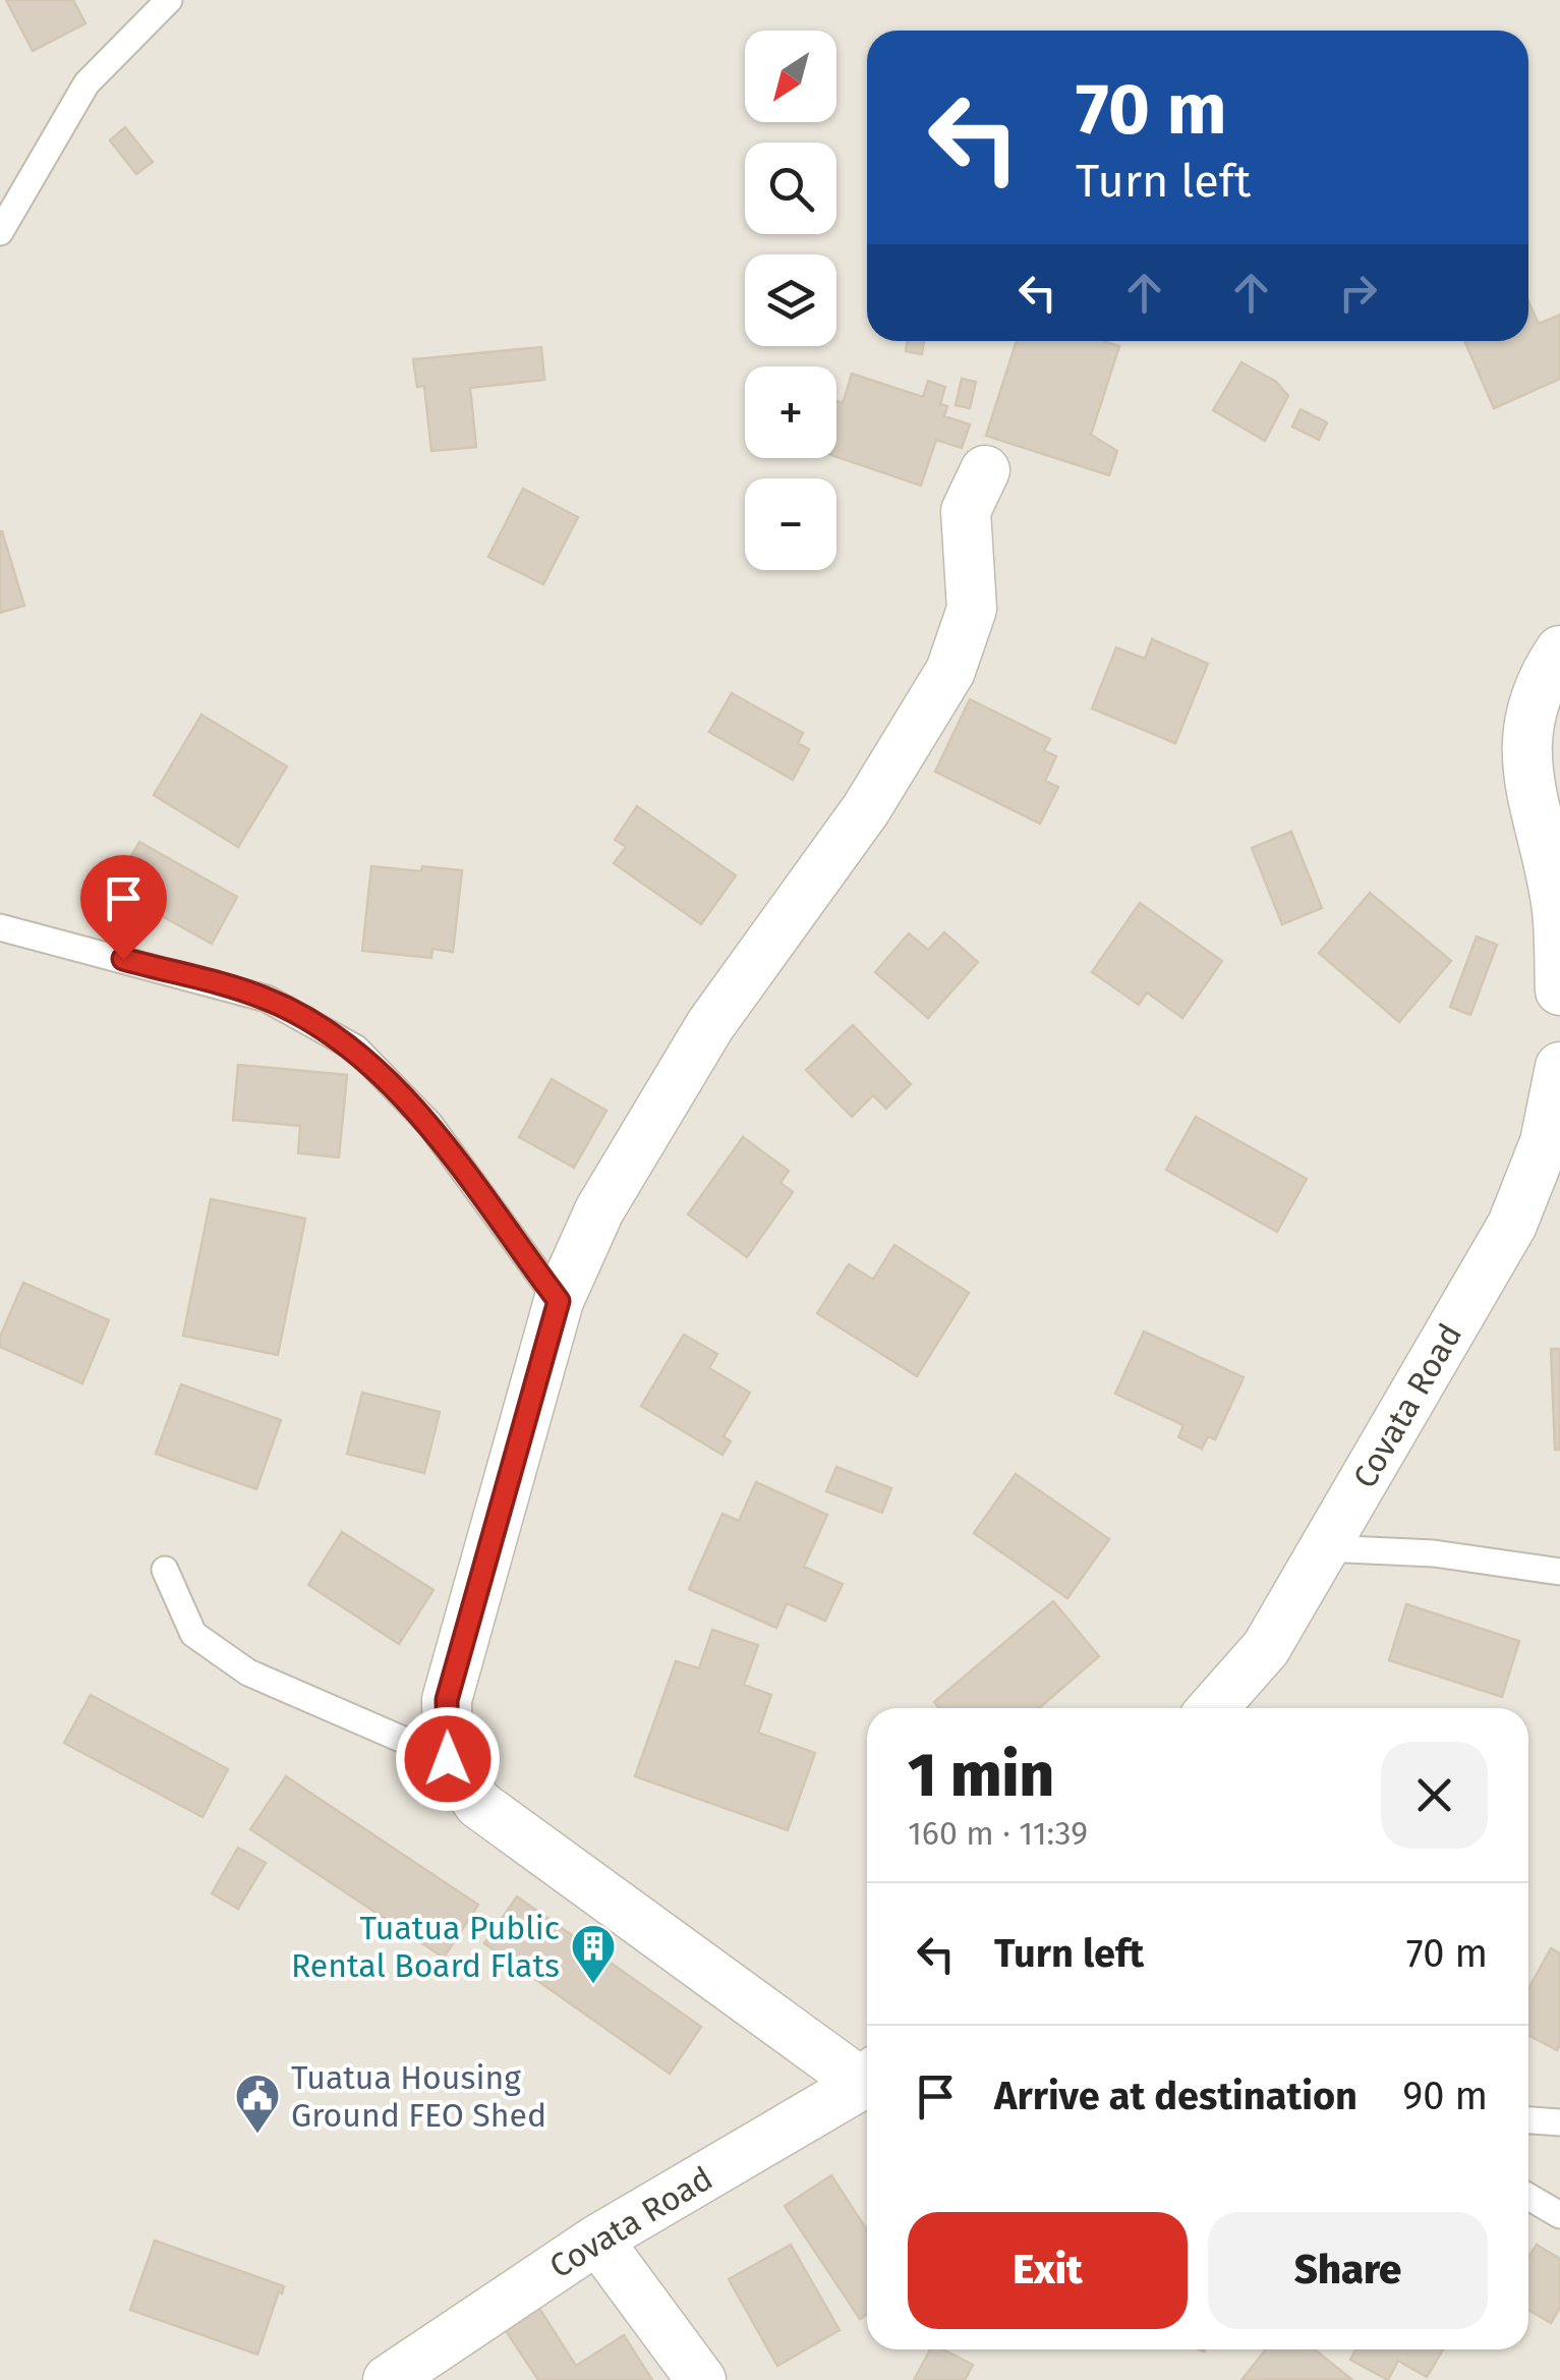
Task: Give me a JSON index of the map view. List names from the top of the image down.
{
  "streets": {
    "street": ["Covata Road"]
  },
  "places": {
    "building": ["Tuatua Public Rental Board Flats"],
    "public building": ["Tuatua Housing Ground FEO Shed"]
  },
  "north": "bottom left",
  "page": {
    "map_buttons": ["+", "−"],
    "turn": ["70 m", "Turn left"],
    "heading": ["1 min", "160 m · 11:39"],
    "list": [
      {
        "name": "Turn left",
        "value": "70 m"
      },
      {
        "name": "Arrive at destination",
        "value": "90 m"
      }
    ],
    "buttons": ["Exit", "Share"]
  }
}
